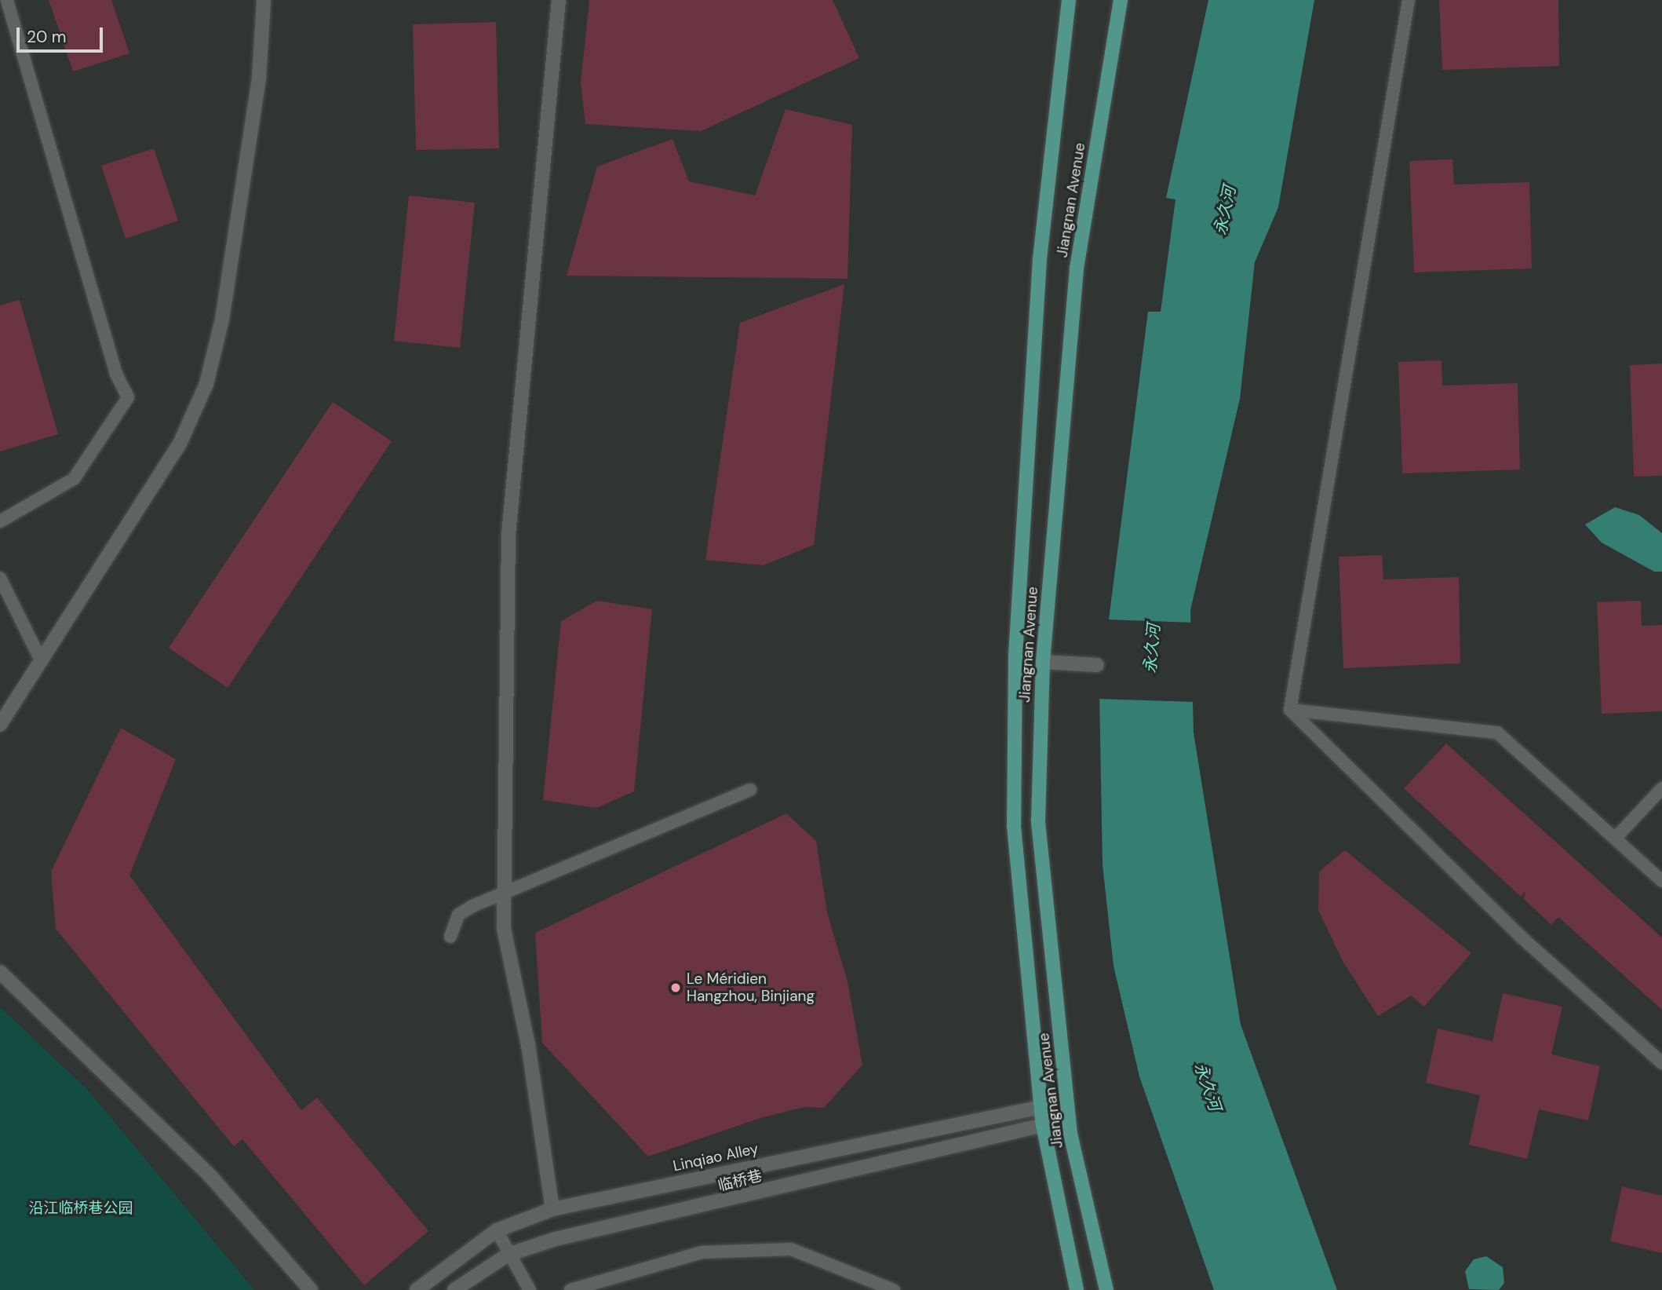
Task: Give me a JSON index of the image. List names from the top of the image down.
{
  "streets": {
    "main road": ["Jiangnan Avenue"],
    "street": ["Linqiao Alley", "临桥巷"]
  },
  "crossings": [
    ["Jiangnan Avenue", "Linqiao Alley"],
    ["Jiangnan Avenue", "临桥巷"]
  ],
  "water": ["永久河"],
  "parks": ["沿江临桥巷公园"],
  "places": ["Le Méridien Hangzhou, Binjiang"],
  "scale_bar": "20 m"
}
